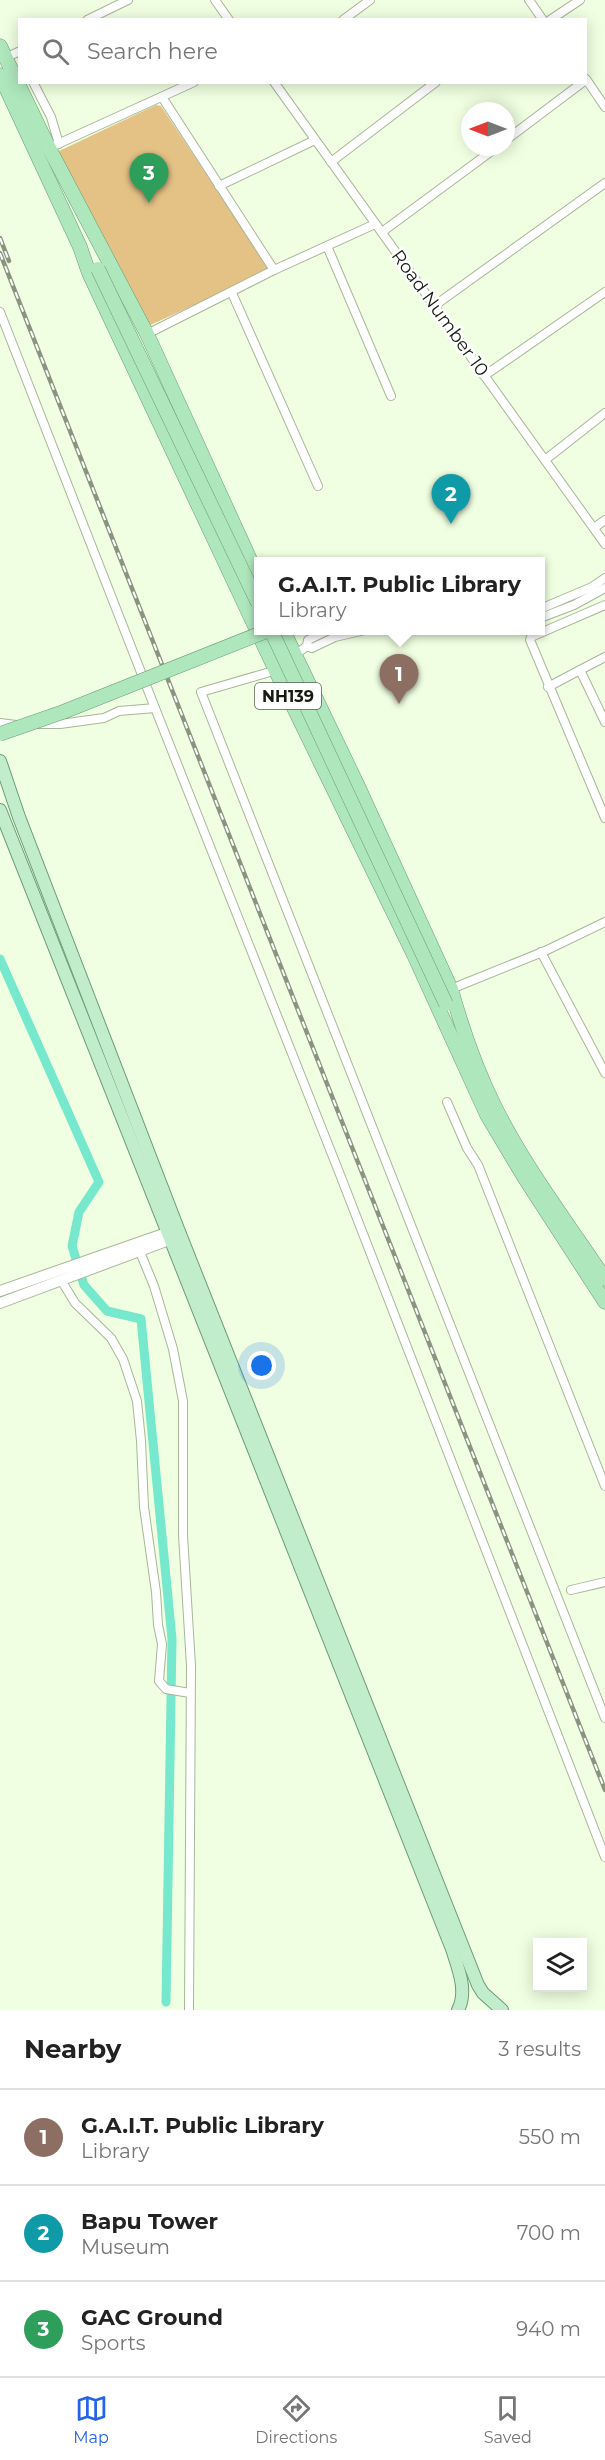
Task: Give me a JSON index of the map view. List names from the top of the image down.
{
  "streets": {
    "highway": ["NH139"],
    "street": ["Road Number 10"]
  },
  "north": "left",
  "page": {
    "search": "Search here",
    "pins": ["3", "2", "1"],
    "popup": ["G.A.I.T. Public Library", "Library"],
    "heading": ["Nearby", "3 results"],
    "list": [
      {
        "mark": "1",
        "name": "G.A.I.T. Public Library",
        "note": "Library",
        "value": "550 m"
      },
      {
        "mark": "2",
        "name": "Bapu Tower",
        "note": "Museum",
        "value": "700 m"
      },
      {
        "mark": "3",
        "name": "GAC Ground",
        "note": "Sports",
        "value": "940 m"
      }
    ],
    "nav": ["Map", "Directions", "Saved"]
  }
}
